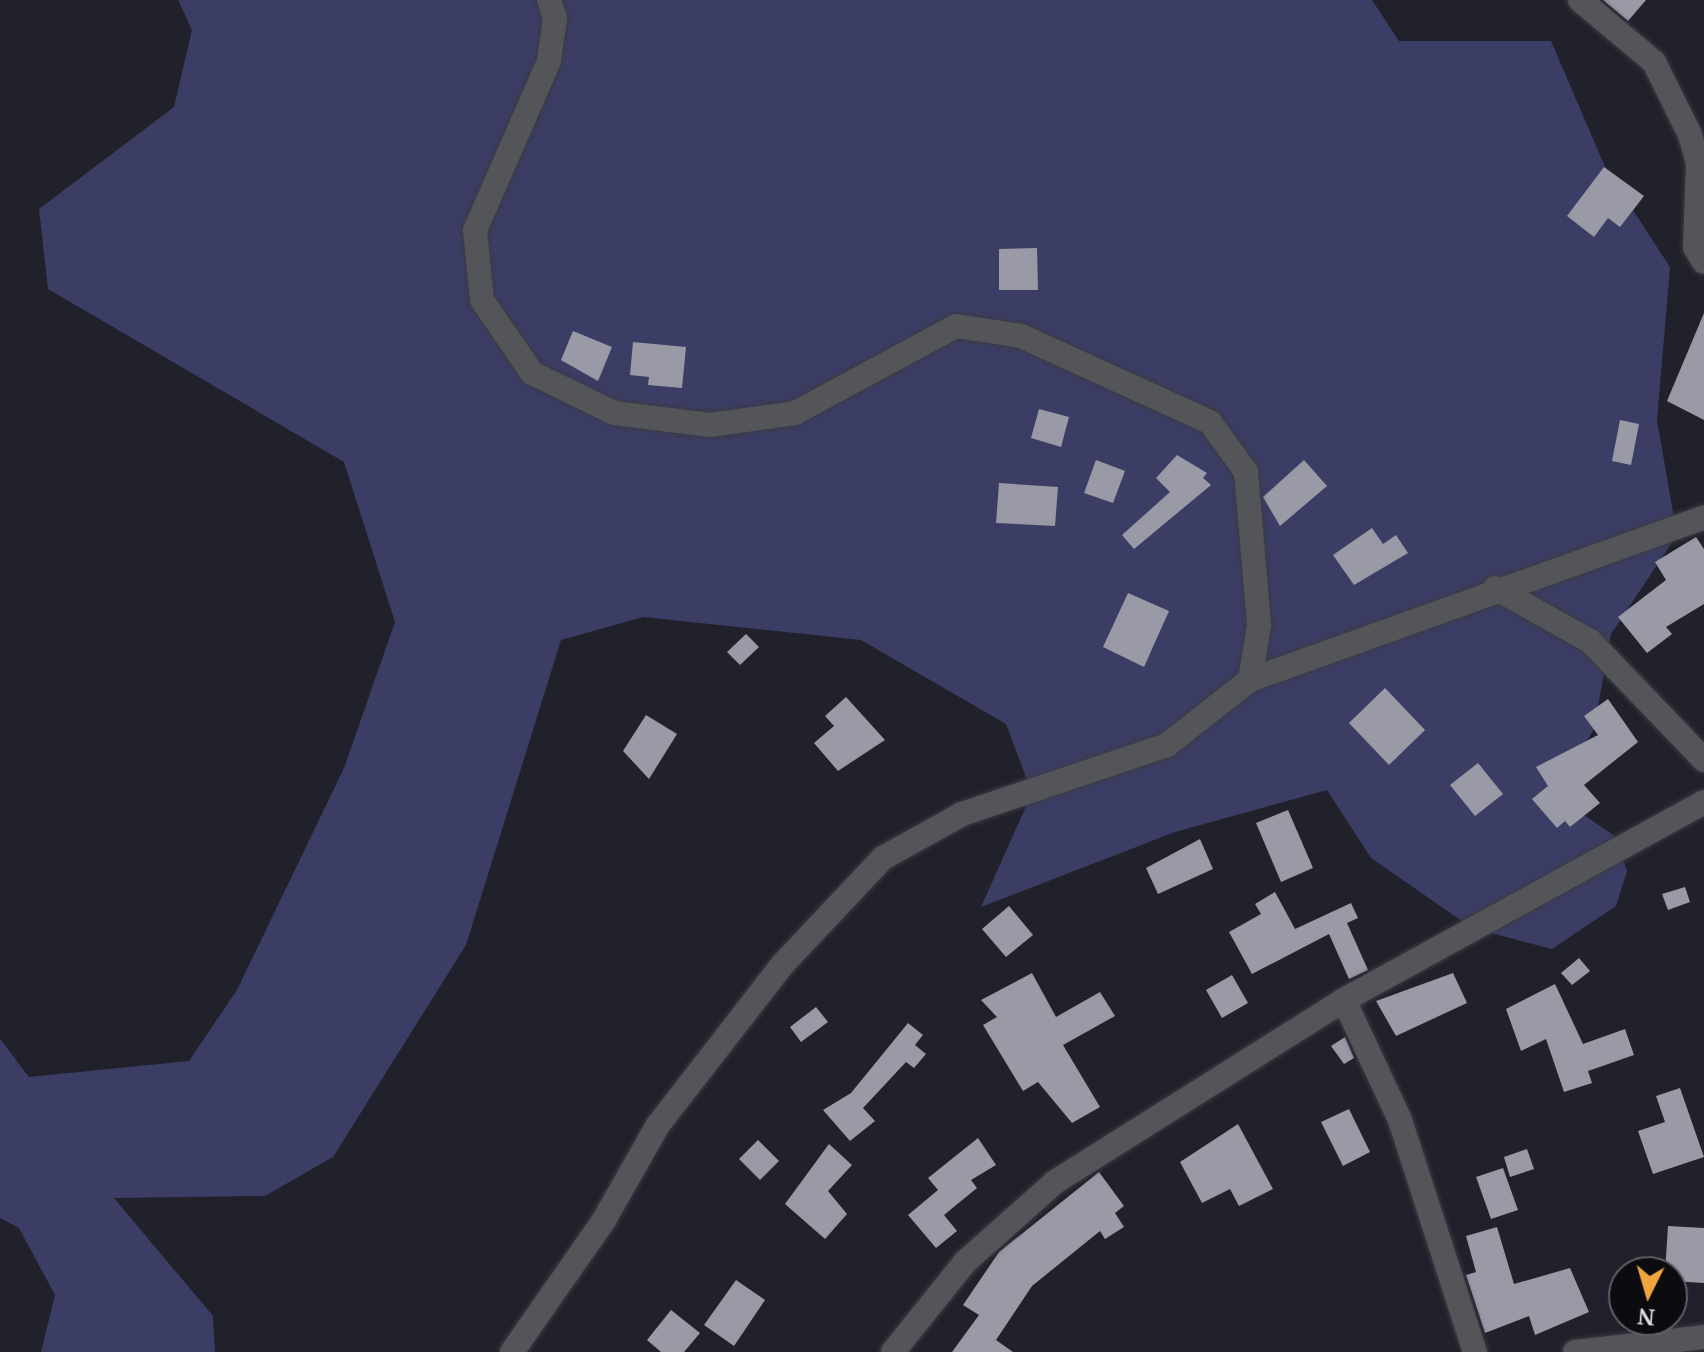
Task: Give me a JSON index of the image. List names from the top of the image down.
{
  "north": "bottom"
}
